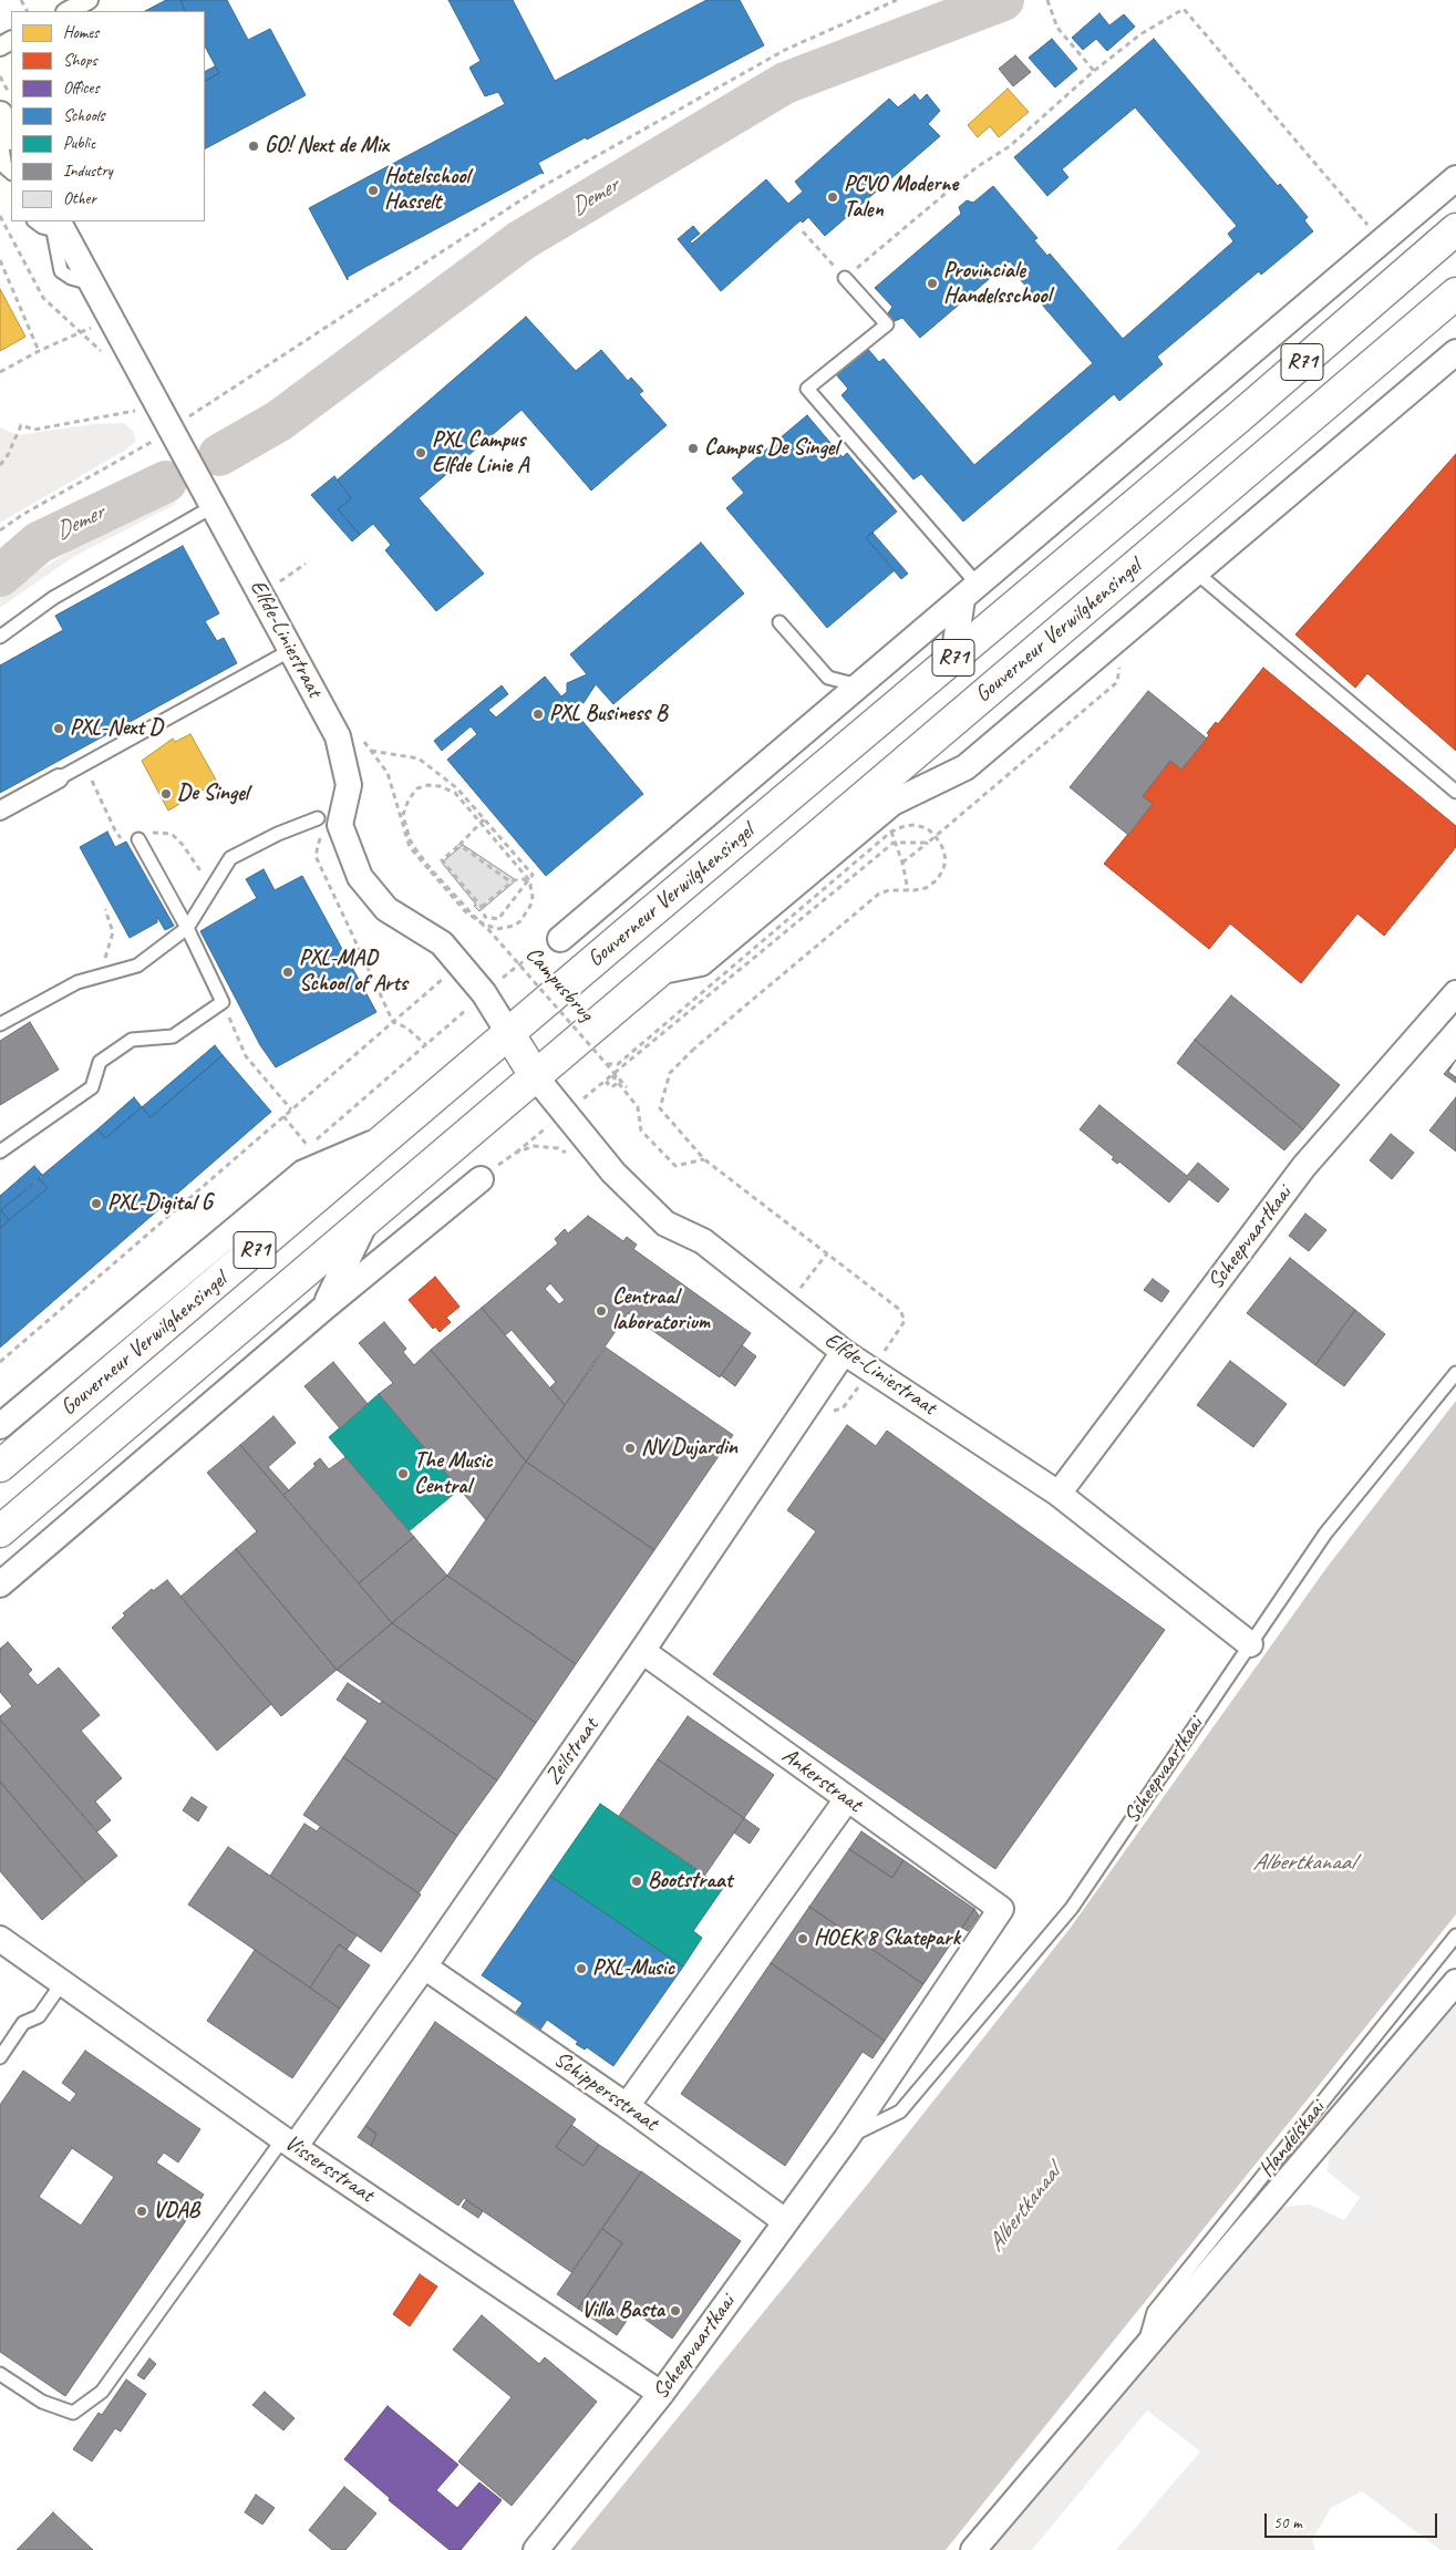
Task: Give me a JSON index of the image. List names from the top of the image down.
{
  "streets": {
    "highway": ["R71", "Gouverneur Verwilghensingel"],
    "street": [
      "Elfde-Liniestraat",
      "Scheepvaartkaai",
      "Zeilstraat",
      "Ankerstraat",
      "Schippersstraat",
      "Handelskaai",
      "Vissersstraat"
    ],
    "path": ["Campusbrug"]
  },
  "crossings": [
    ["Gouverneur Verwilghensingel", "Elfde-Liniestraat"],
    ["Elfde-Liniestraat", "Scheepvaartkaai"],
    ["Elfde-Liniestraat", "Zeilstraat"],
    ["Scheepvaartkaai", "Ankerstraat"],
    ["Scheepvaartkaai", "Schippersstraat"],
    ["Scheepvaartkaai", "Vissersstraat"],
    ["Zeilstraat", "Ankerstraat"],
    ["Zeilstraat", "Schippersstraat"],
    ["Zeilstraat", "Vissersstraat"]
  ],
  "water": ["Demer", "Albertkanaal"],
  "places": [
    "GO! Next de Mix",
    "Hotelschool Hasselt",
    "PCVO Moderne Talen",
    "Provinciale Handelsschool",
    "Campus De Singel",
    "PXL Campus Elfde Linie A",
    "PXL Business B",
    "PXL-Next D",
    "De Singel",
    "PXL-MAD School of Arts",
    "PXL-Digital G",
    "Centraal laboratorium",
    "NV Dujardin",
    "The Music Central",
    "Bootstraat",
    "HOEK 8 Skatepark",
    "PXL-Music",
    "VDAB",
    "Villa Basta"
  ],
  "legend": [
    "Homes",
    "Shops",
    "Offices",
    "Schools",
    "Public",
    "Industry",
    "Other"
  ],
  "scale_bar": "50 m"
}
